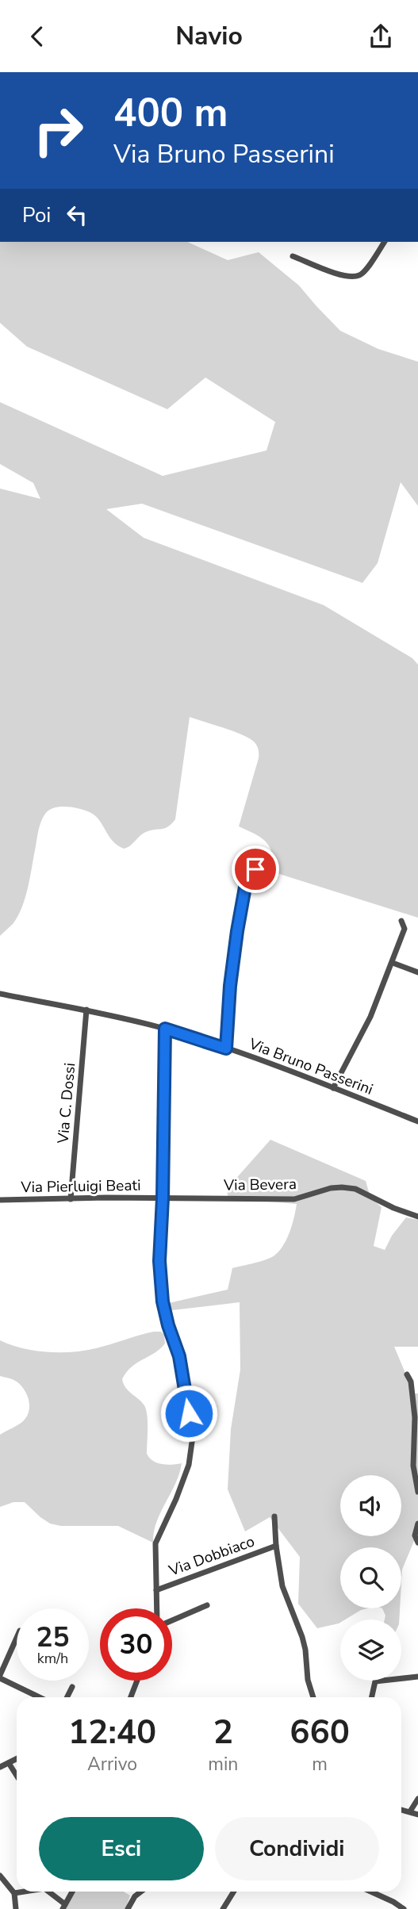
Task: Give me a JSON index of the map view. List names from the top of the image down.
{
  "streets": {
    "street": [
      "Via Bruno Passerini",
      "Via C. Dossi",
      "Via Bevera",
      "Via Pierluigi Beati",
      "Via Dobbiaco"
    ]
  },
  "crossings": [
    ["Via Bruno Passerini", "Via C. Dossi"],
    ["Via Bruno Passerini", "Via Dobbiaco"],
    ["Via C. Dossi", "Via Pierluigi Beati"],
    ["Via Bevera", "Via Pierluigi Beati"],
    ["Via Bevera", "Via Dobbiaco"],
    ["Via Pierluigi Beati", "Via Dobbiaco"]
  ],
  "page": {
    "header": "Navio",
    "turn": ["400 m", "Via Bruno Passerini"],
    "then": "Poi",
    "speed": "25 km/h",
    "limit": "30",
    "eta": [
      "12:40",
      "Arrivo",
      "2",
      "min",
      "660",
      "m"
    ],
    "buttons": ["Esci", "Condividi"]
  }
}
